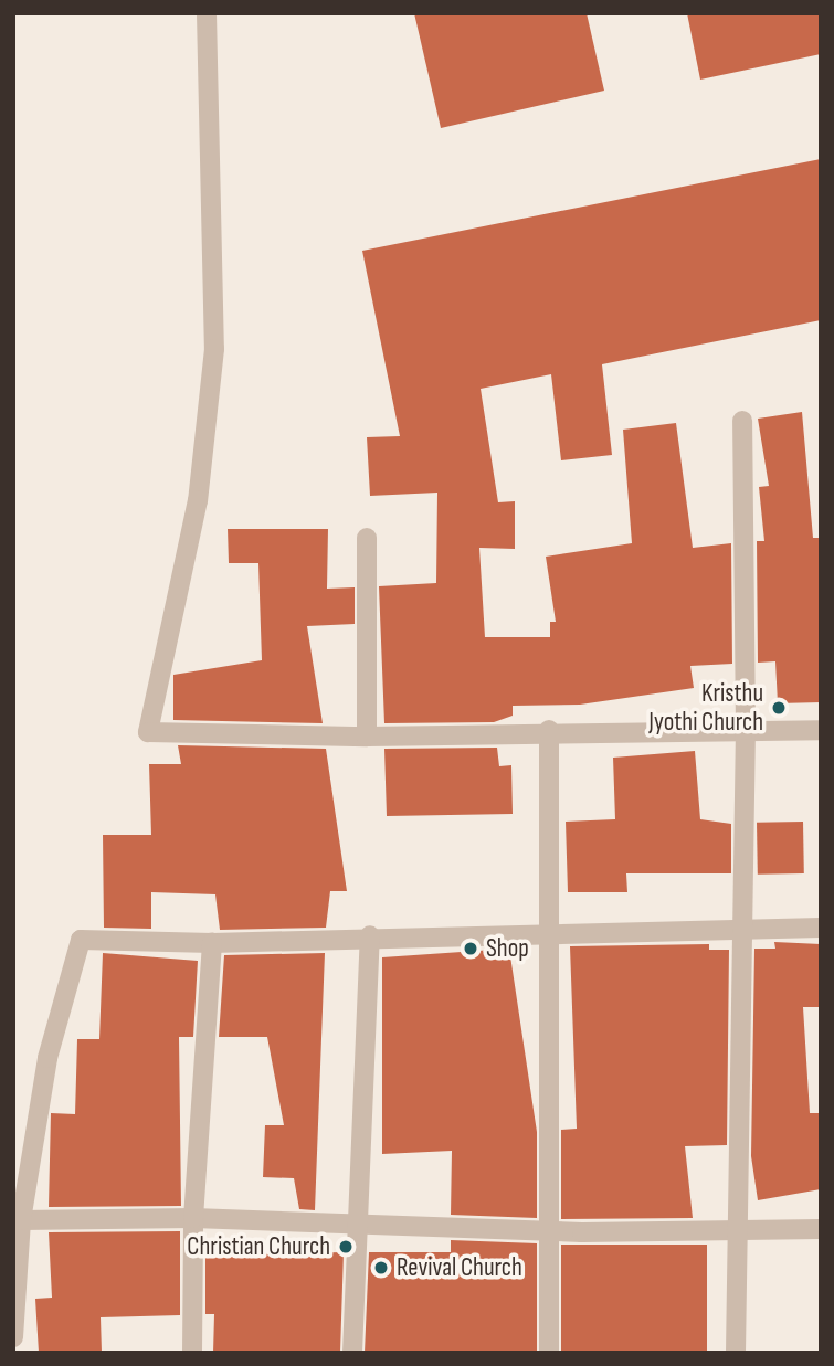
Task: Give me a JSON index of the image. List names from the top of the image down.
{
  "places": [
    "Kristhu Jyothi Church",
    "Shop",
    "Christian Church",
    "Revival Church"
  ]
}
